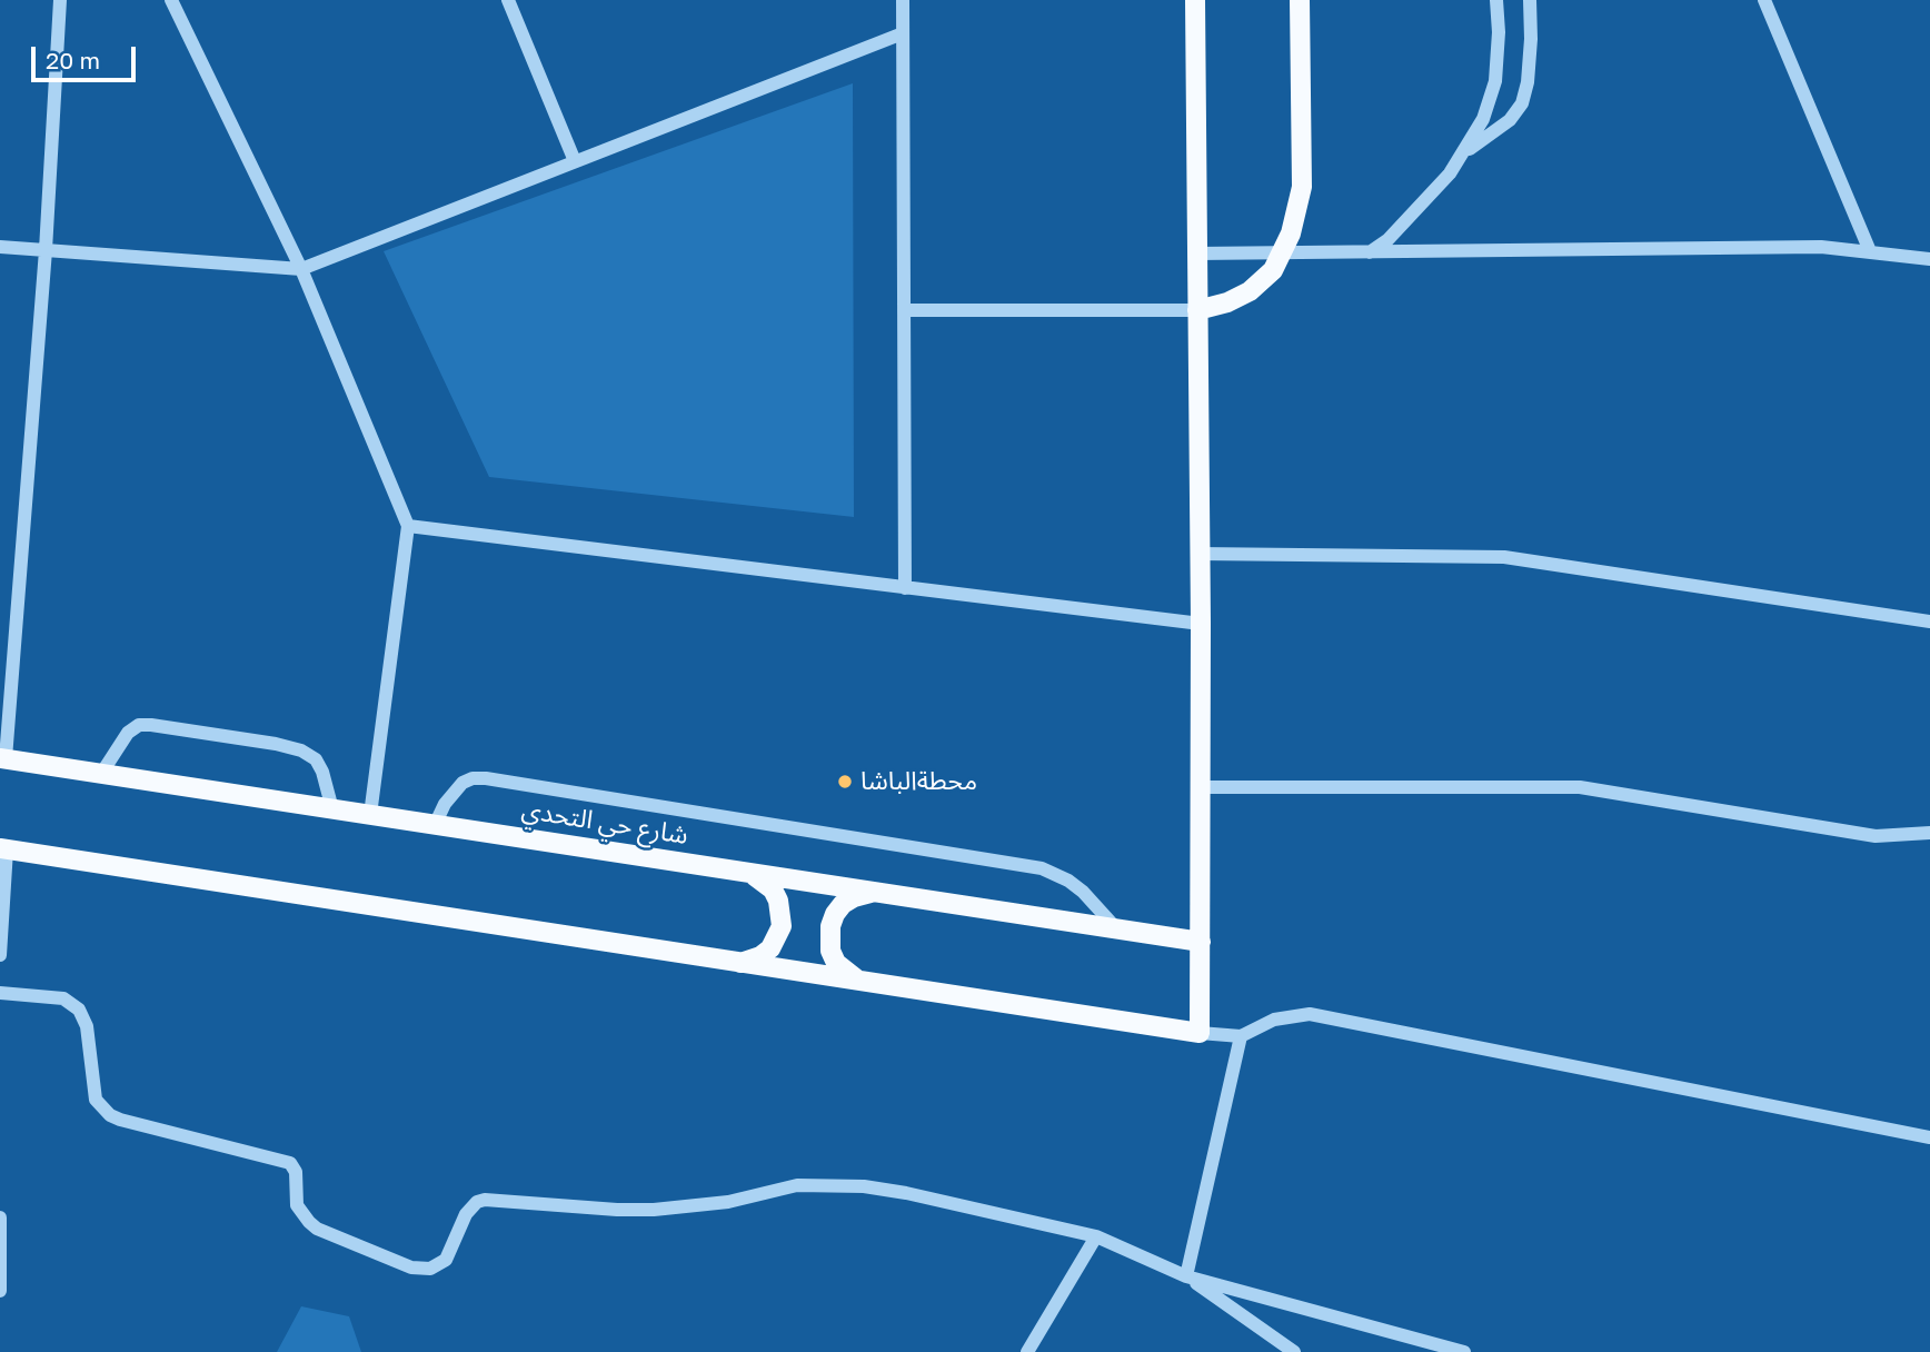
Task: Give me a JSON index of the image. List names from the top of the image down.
{
  "streets": {
    "main road": ["شارع حي التحدي"]
  },
  "places": ["محطةالباشا"],
  "scale_bar": "20 m"
}
